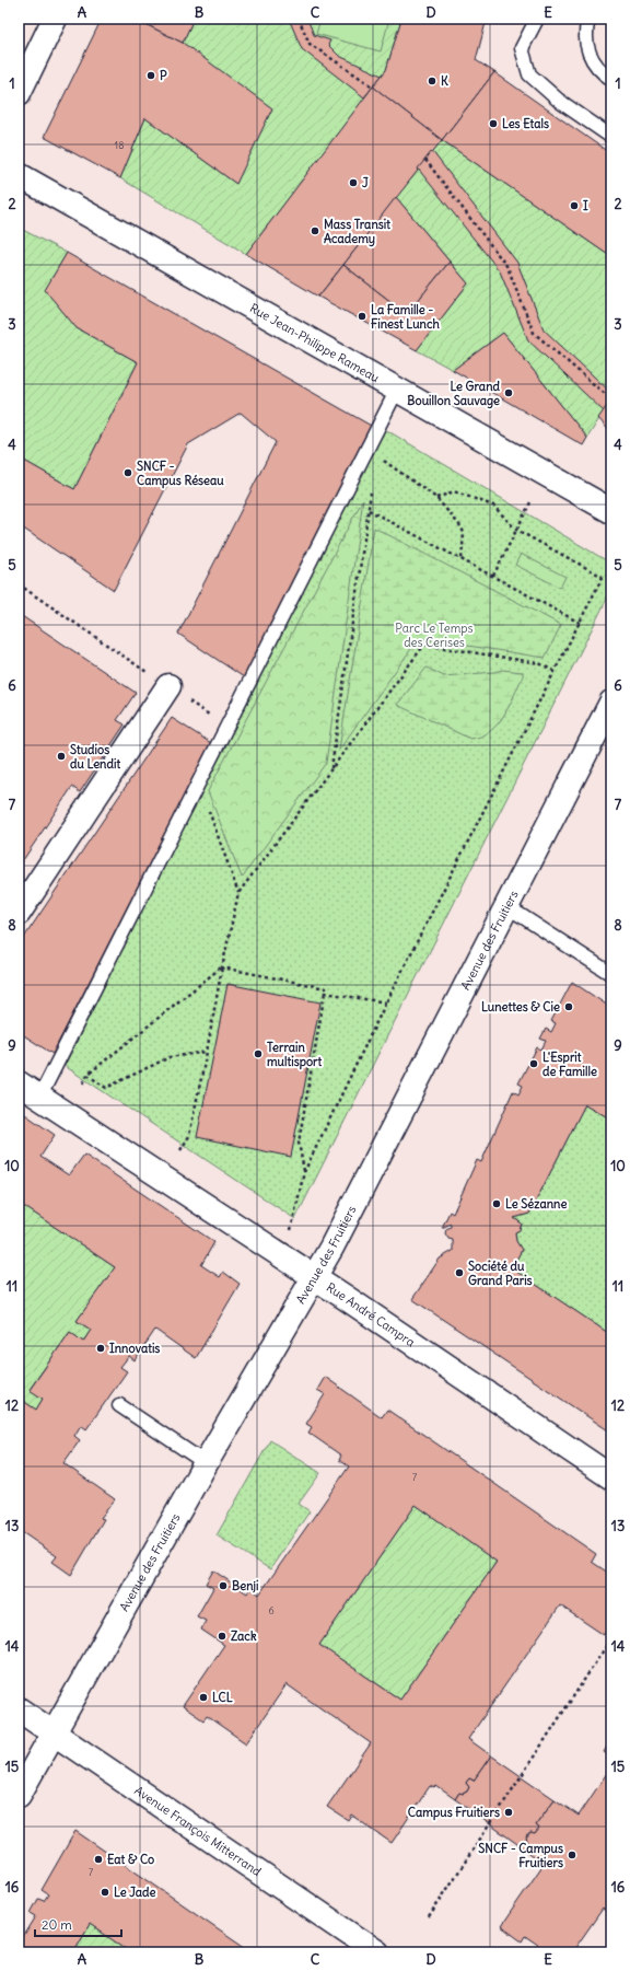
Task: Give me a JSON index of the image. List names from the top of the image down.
{
  "streets": {
    "street": [
      "Rue Jean-Philippe Rameau",
      "Avenue des Fruitiers",
      "Rue André Campra",
      "Avenue François Mitterrand"
    ]
  },
  "crossings": [
    ["Avenue des Fruitiers", "Rue André Campra"],
    ["Avenue des Fruitiers", "Avenue François Mitterrand"]
  ],
  "parks": ["Parc Le Temps des Cerises"],
  "places": [
    "P",
    "K",
    "Les Etals",
    "J",
    "I",
    "Mass Transit Academy",
    "La Famille - Finest Lunch",
    "Le Grand Bouillon Sauvage",
    "SNCF - Campus Réseau",
    "Studios du Lendit",
    "Lunettes & Cie",
    "Terrain multisport",
    "L'Esprit de Famille",
    "Le Sézanne",
    "Société du Grand Paris",
    "Innovatis",
    "Benji",
    "Zack",
    "LCL",
    "Campus Fruitiers",
    "SNCF - Campus Fruitiers",
    "Eat & Co",
    "Le Jade"
  ],
  "house_numbers": [
    "18",
    "7",
    "6",
    "7"
  ],
  "scale_bar": "20 m",
  "grid": {
    "columns": [
      "A",
      "B",
      "C",
      "D",
      "E"
    ],
    "rows": [
      "1",
      "2",
      "3",
      "4",
      "5",
      "6",
      "7",
      "8",
      "9",
      "10",
      "11",
      "12",
      "13",
      "14",
      "15",
      "16"
    ]
  }
}
